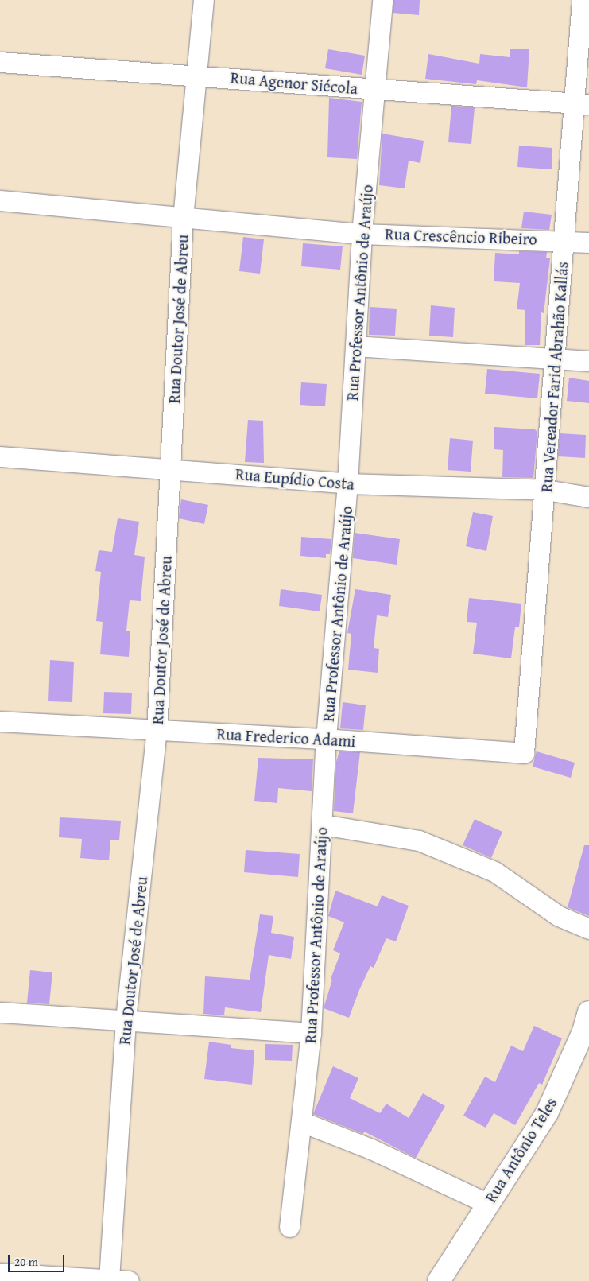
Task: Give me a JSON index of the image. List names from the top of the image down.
{
  "streets": {
    "main road": ["Rua Antônio Teles"],
    "street": [
      "Rua Agenor Siécola",
      "Rua Crescêncio Ribeiro",
      "Rua Professor Antônio de Araújo",
      "Rua Doutor José de Abreu",
      "Rua Vereador Farid Abrahão Kallás",
      "Rua Eupídio Costa",
      "Rua Frederico Adami"
    ]
  },
  "crossings": [
    ["Rua Agenor Siécola", "Rua Professor Antônio de Araújo"],
    ["Rua Agenor Siécola", "Rua Doutor José de Abreu"],
    ["Rua Agenor Siécola", "Rua Vereador Farid Abrahão Kallás"],
    ["Rua Crescêncio Ribeiro", "Rua Professor Antônio de Araújo"],
    ["Rua Crescêncio Ribeiro", "Rua Doutor José de Abreu"],
    ["Rua Crescêncio Ribeiro", "Rua Vereador Farid Abrahão Kallás"],
    ["Rua Professor Antônio de Araújo", "Rua Eupídio Costa"],
    ["Rua Professor Antônio de Araújo", "Rua Frederico Adami"],
    ["Rua Doutor José de Abreu", "Rua Eupídio Costa"],
    ["Rua Doutor José de Abreu", "Rua Frederico Adami"],
    ["Rua Vereador Farid Abrahão Kallás", "Rua Eupídio Costa"],
    ["Rua Vereador Farid Abrahão Kallás", "Rua Frederico Adami"]
  ],
  "scale_bar": "20 m"
}
